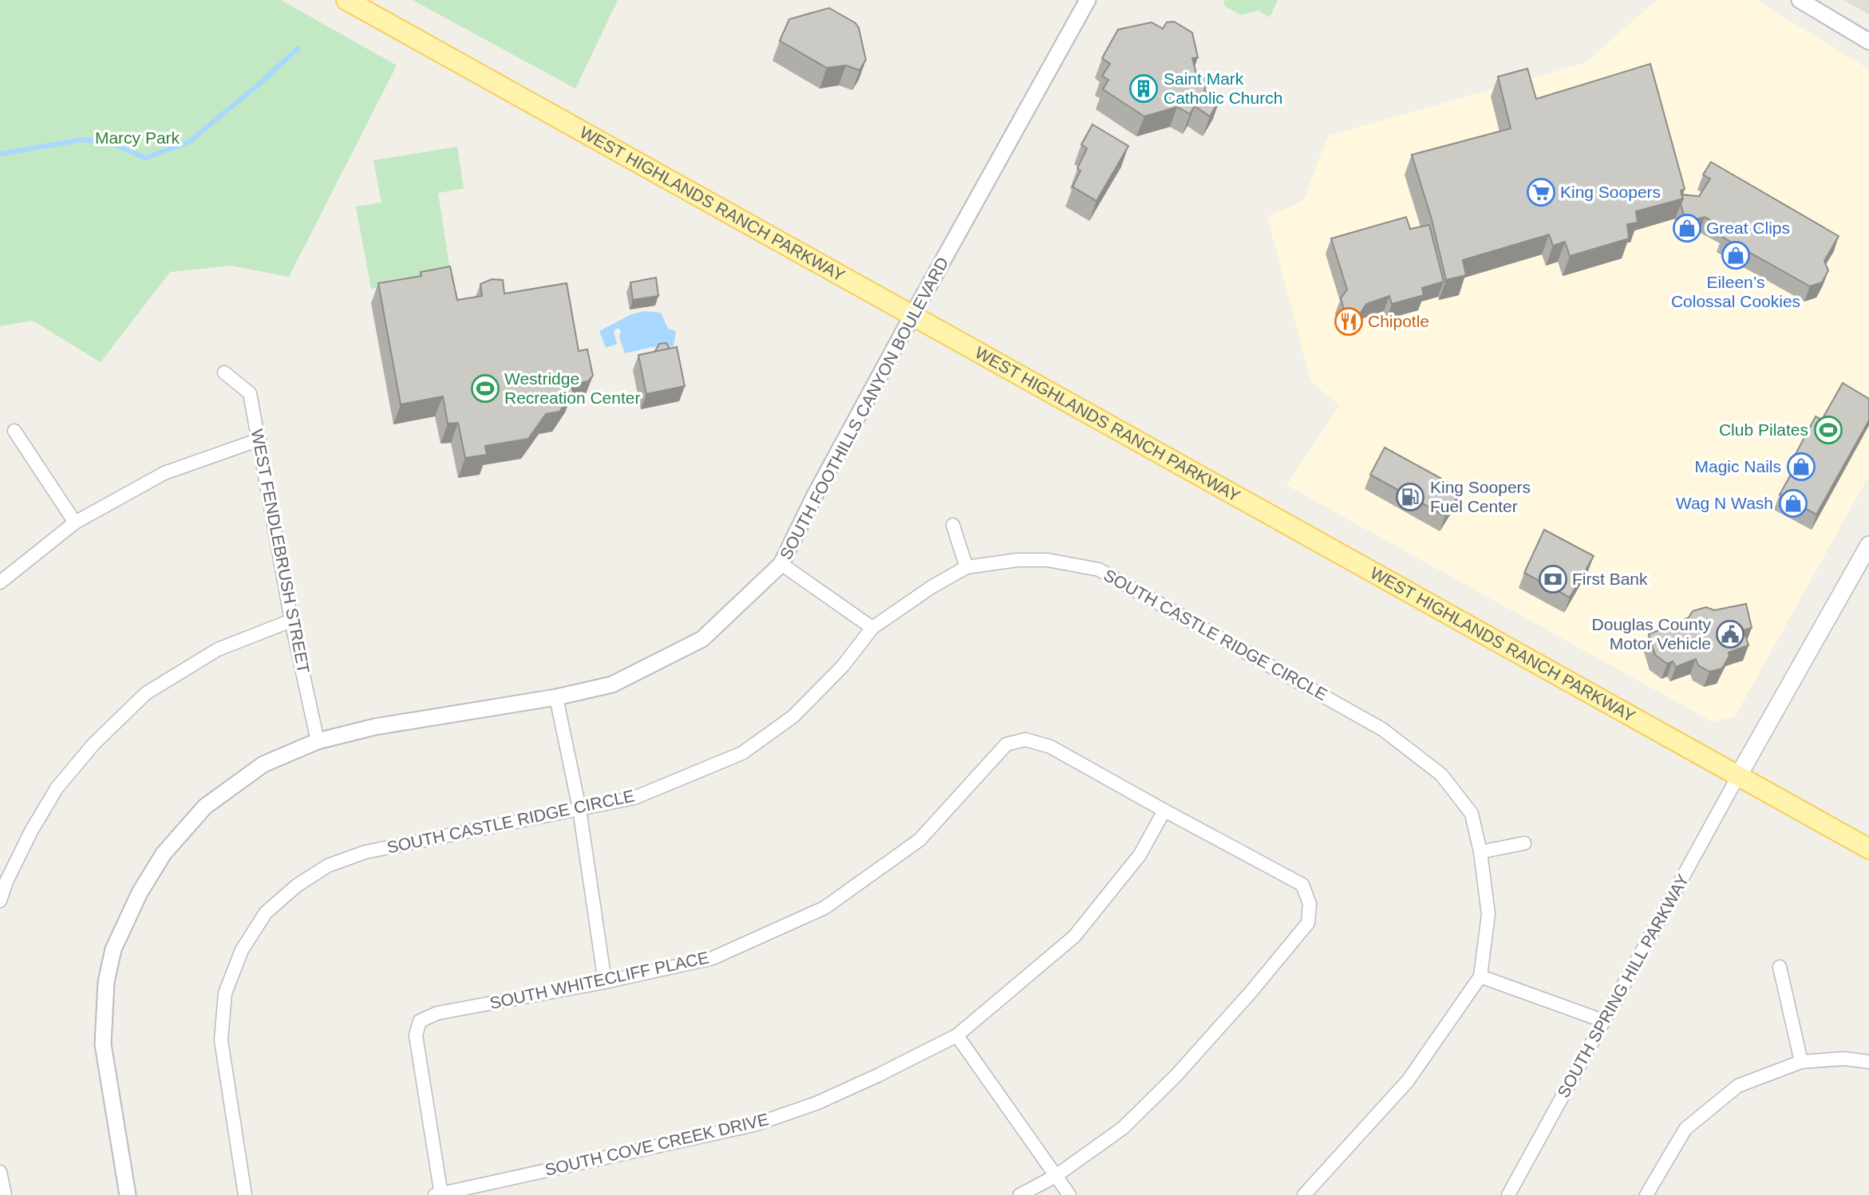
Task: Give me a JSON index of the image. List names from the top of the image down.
{
  "streets": {
    "main road": ["WEST HIGHLANDS RANCH PARKWAY"],
    "street": [
      "SOUTH FOOTHILLS CANYON BOULEVARD",
      "WEST FENDLEBRUSH STREET",
      "SOUTH CASTLE RIDGE CIRCLE",
      "SOUTH WHITECLIFF PLACE",
      "SOUTH SPRING HILL PARKWAY",
      "SOUTH COVE CREEK DRIVE"
    ]
  },
  "crossings": [
    ["WEST HIGHLANDS RANCH PARKWAY", "SOUTH FOOTHILLS CANYON BOULEVARD"],
    ["WEST HIGHLANDS RANCH PARKWAY", "SOUTH SPRING HILL PARKWAY"],
    ["SOUTH FOOTHILLS CANYON BOULEVARD", "WEST FENDLEBRUSH STREET"],
    ["SOUTH WHITECLIFF PLACE", "SOUTH COVE CREEK DRIVE"]
  ],
  "parks": ["Marcy Park"],
  "places": {
    "building": ["Saint Mark Catholic Church"],
    "supermarket": ["King Soopers"],
    "shop": [
      "Great Clips",
      "Eileen’s Colossal Cookies",
      "Magic Nails",
      "Wag N Wash"
    ],
    "restaurant": ["Chipotle"],
    "sports": ["Westridge Recreation Center", "Club Pilates"],
    "fuel station": ["King Soopers Fuel Center"],
    "bank": ["First Bank"],
    "public building": ["Douglas County Motor Vehicle"]
  }
}
